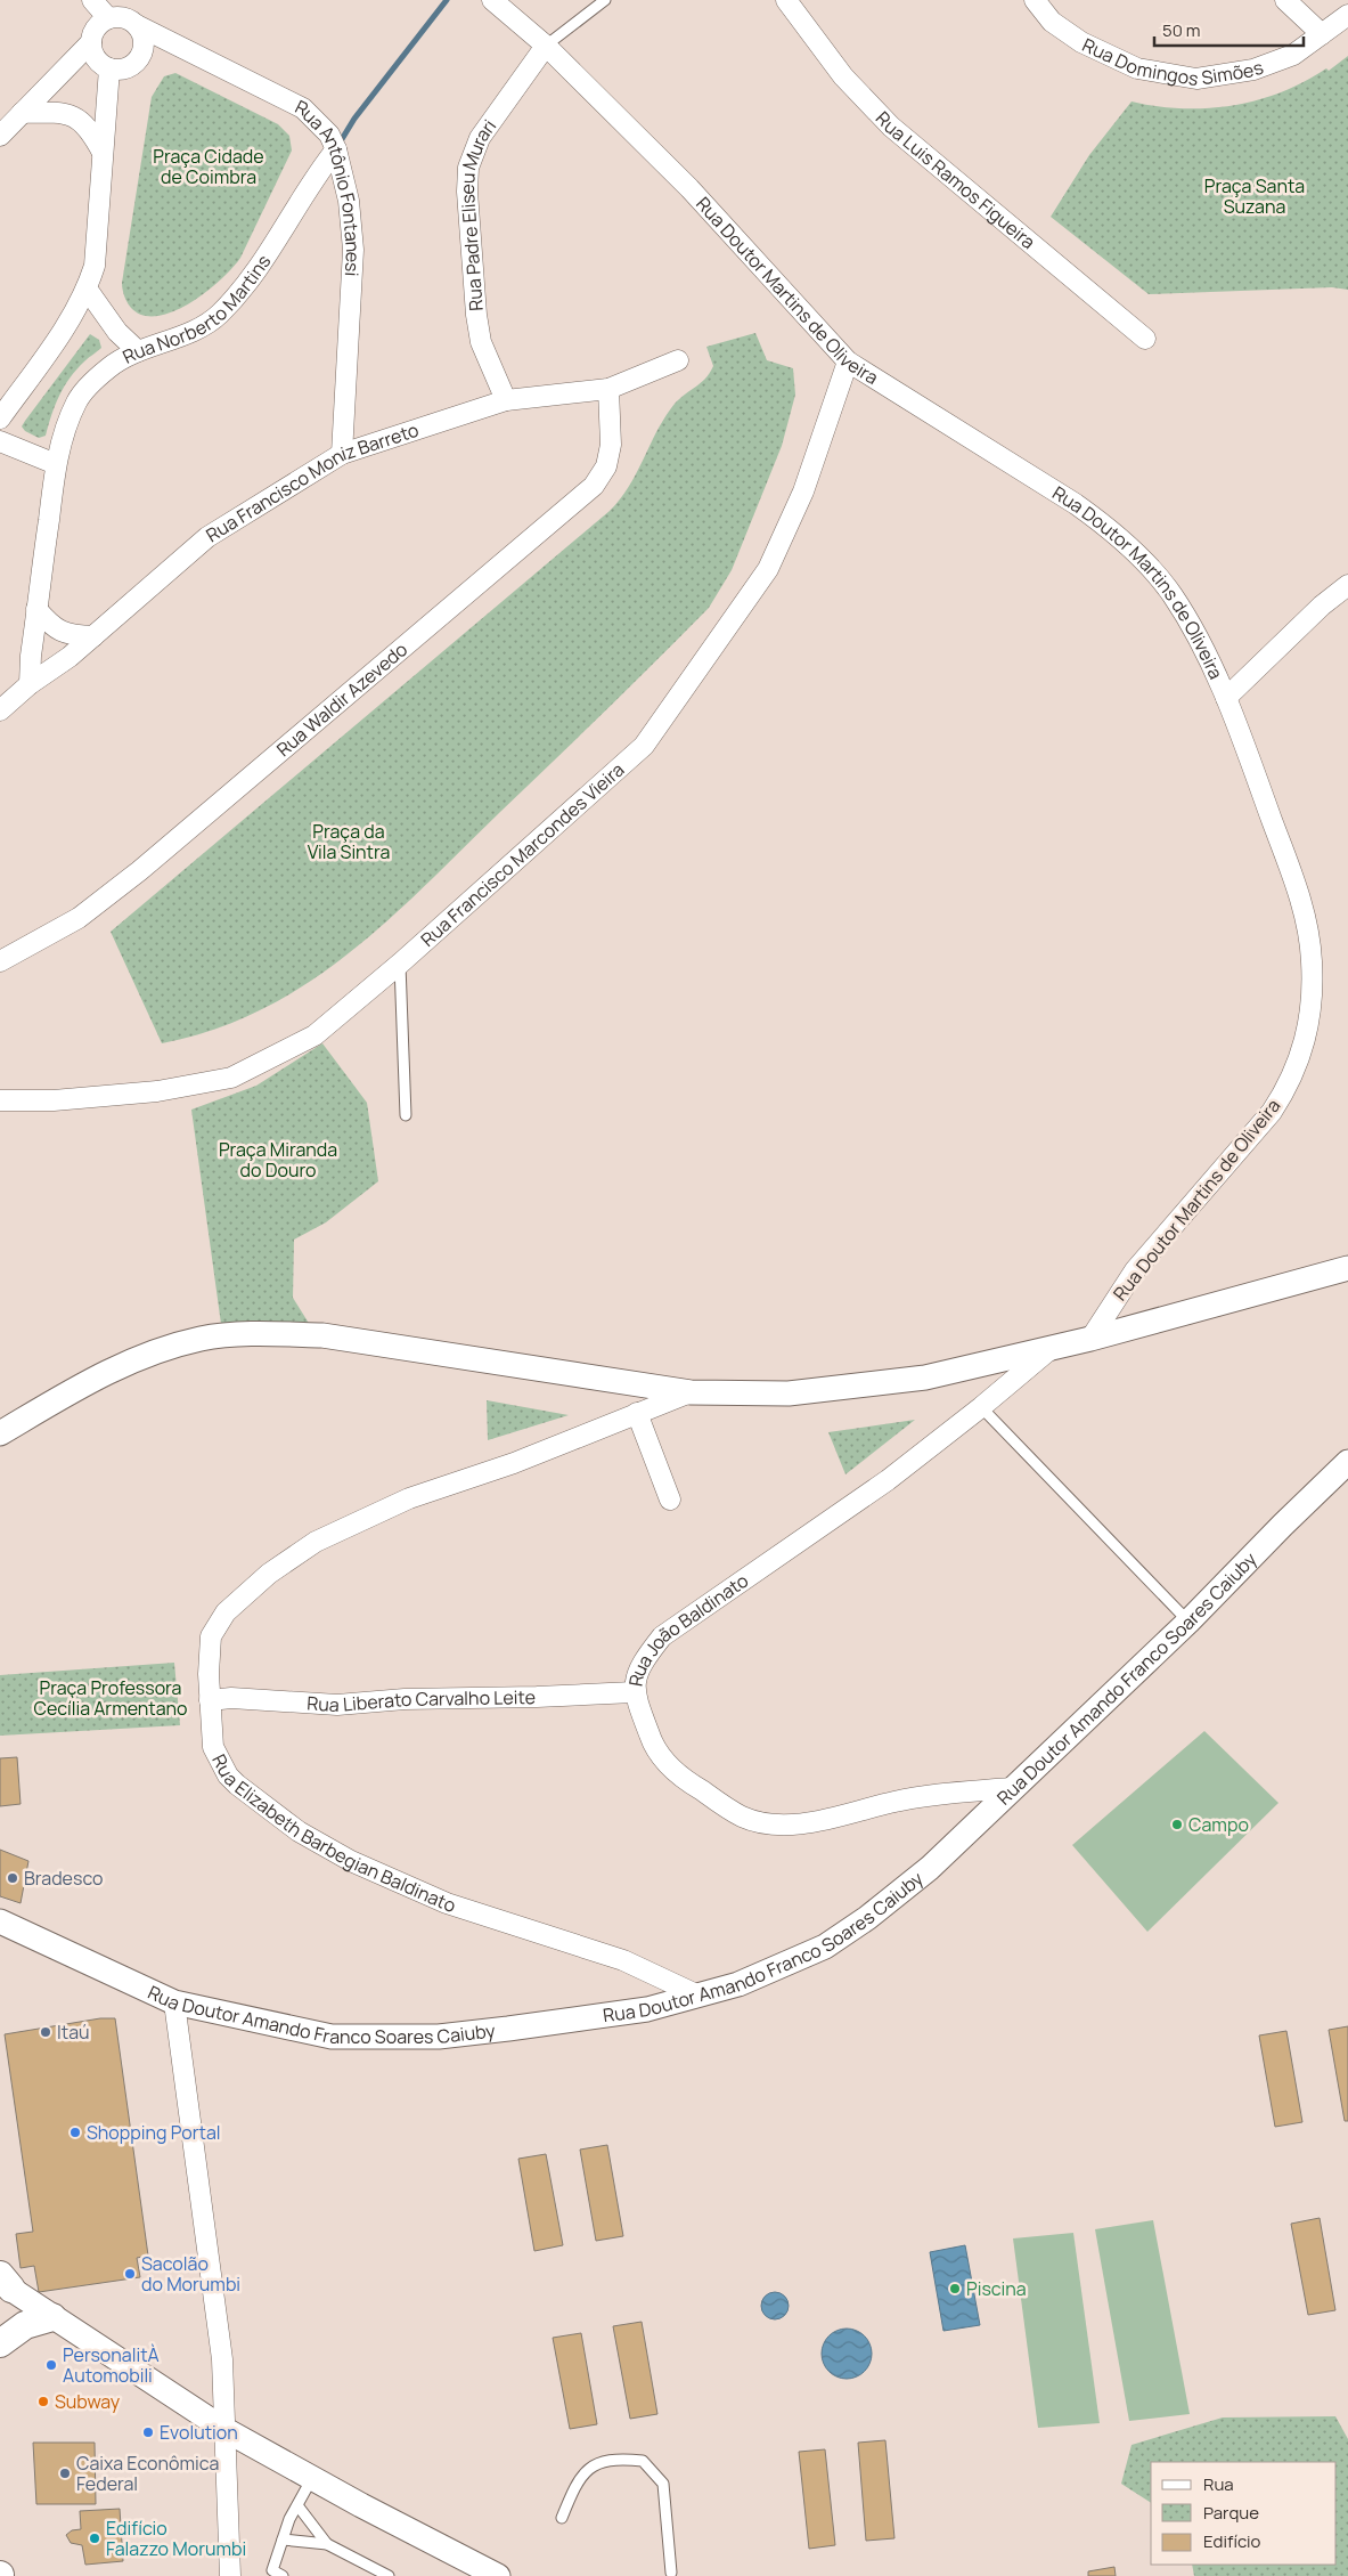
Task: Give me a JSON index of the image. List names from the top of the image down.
{
  "streets": {
    "street": [
      "Rua Domingos Simões",
      "Rua Luis Ramos Figueira",
      "Rua Antônio Fontanesi",
      "Rua Padre Eliseu Murari",
      "Rua Doutor Martins de Oliveira",
      "Rua Norberto Martins",
      "Rua Francisco Moniz Barreto",
      "Rua Waldir Azevedo",
      "Rua Francisco Marcondes Vieira",
      "Rua João Baldinato",
      "Rua Doutor Amando Franco Soares Caiuby",
      "Rua Liberato Carvalho Leite",
      "Rua Elizabeth Barbegian Baldinato"
    ]
  },
  "crossings": [
    ["Rua Antônio Fontanesi", "Rua Norberto Martins"],
    ["Rua Antônio Fontanesi", "Rua Francisco Moniz Barreto"],
    ["Rua Padre Eliseu Murari", "Rua Doutor Martins de Oliveira"],
    ["Rua Padre Eliseu Murari", "Rua Francisco Moniz Barreto"],
    ["Rua Doutor Martins de Oliveira", "Rua Francisco Marcondes Vieira"],
    ["Rua Norberto Martins", "Rua Francisco Moniz Barreto"],
    ["Rua Francisco Moniz Barreto", "Rua Waldir Azevedo"],
    ["Rua João Baldinato", "Rua Doutor Amando Franco Soares Caiuby"],
    ["Rua João Baldinato", "Rua Liberato Carvalho Leite"],
    ["Rua Doutor Amando Franco Soares Caiuby", "Rua Elizabeth Barbegian Baldinato"],
    ["Rua Liberato Carvalho Leite", "Rua Elizabeth Barbegian Baldinato"]
  ],
  "parks": [
    "Praça Cidade de Coimbra",
    "Praça Santa Suzana",
    "Praça da Vila Sintra",
    "Praça Miranda do Douro",
    "Praça Professora Cecília Armentano"
  ],
  "places": [
    "Campo",
    "Bradesco",
    "Itaú",
    "Shopping Portal",
    "Sacolão do Morumbi",
    "Piscina",
    "PersonalitÀ Automobili",
    "Subway",
    "Evolution",
    "Caixa Econômica Federal",
    "Edifício Falazzo Morumbi"
  ],
  "legend": ["Rua", "Parque", "Edifício"],
  "scale_bar": "50 m"
}
